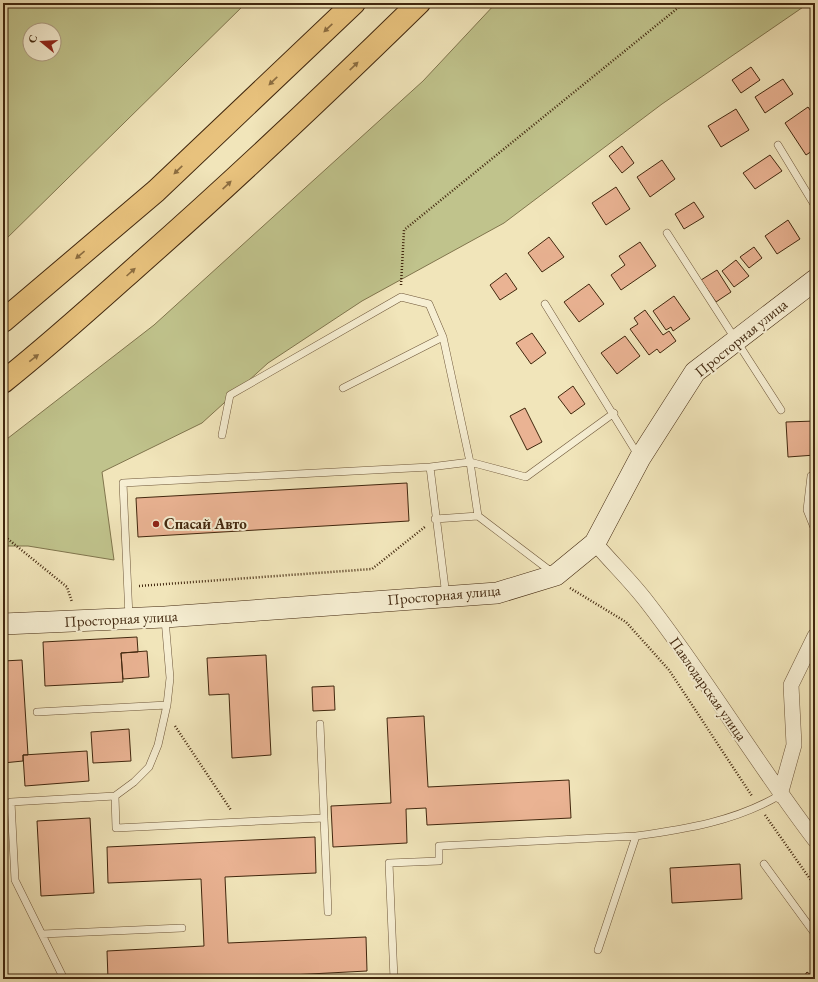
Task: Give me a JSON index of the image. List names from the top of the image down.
{
  "streets": {
    "street": ["Просторная улица", "Павлодарская улица"]
  },
  "crossings": [
    ["Просторная улица", "Павлодарская улица"]
  ],
  "places": ["Спасай Авто"],
  "north": "left"
}
